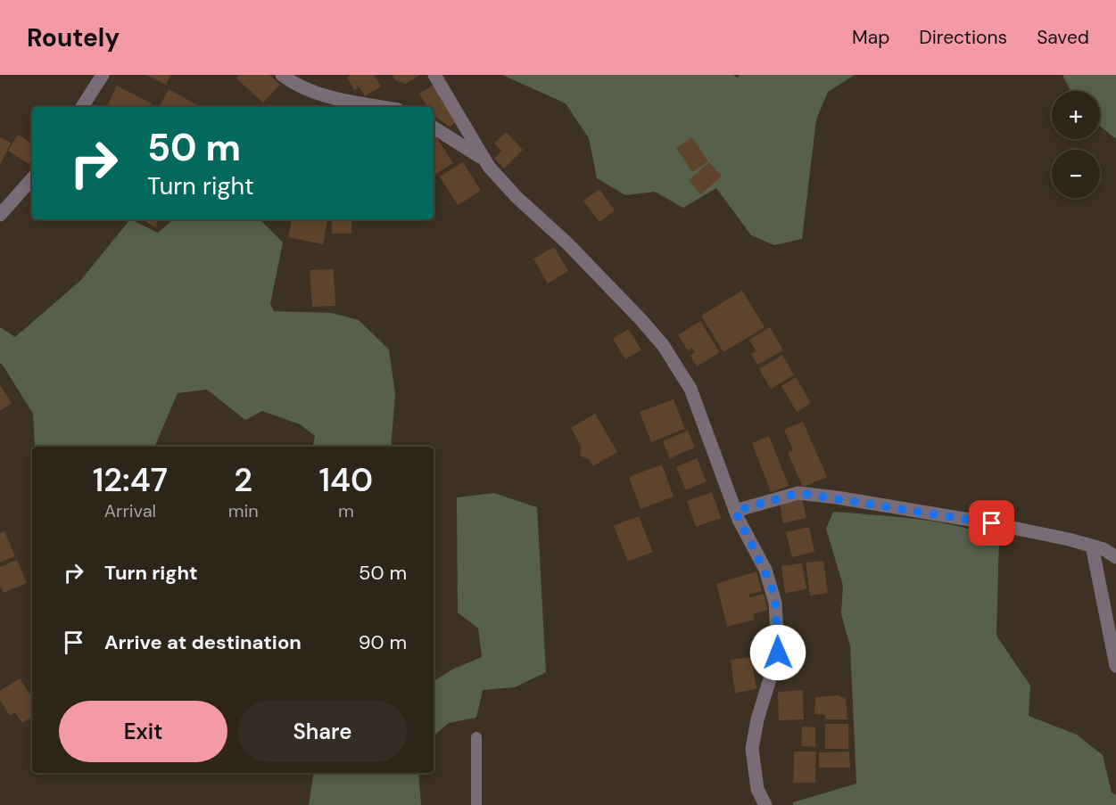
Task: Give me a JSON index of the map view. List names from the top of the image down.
{
  "page": {
    "header": "Routely",
    "nav": ["Map", "Directions", "Saved"],
    "map_buttons": ["+", "−"],
    "turn": ["50 m", "Turn right"],
    "eta": [
      "12:47",
      "Arrival",
      "2",
      "min",
      "140",
      "m"
    ],
    "list": [
      {
        "name": "Turn right",
        "value": "50 m"
      },
      {
        "name": "Arrive at destination",
        "value": "90 m"
      }
    ],
    "buttons": ["Exit", "Share"]
  }
}
